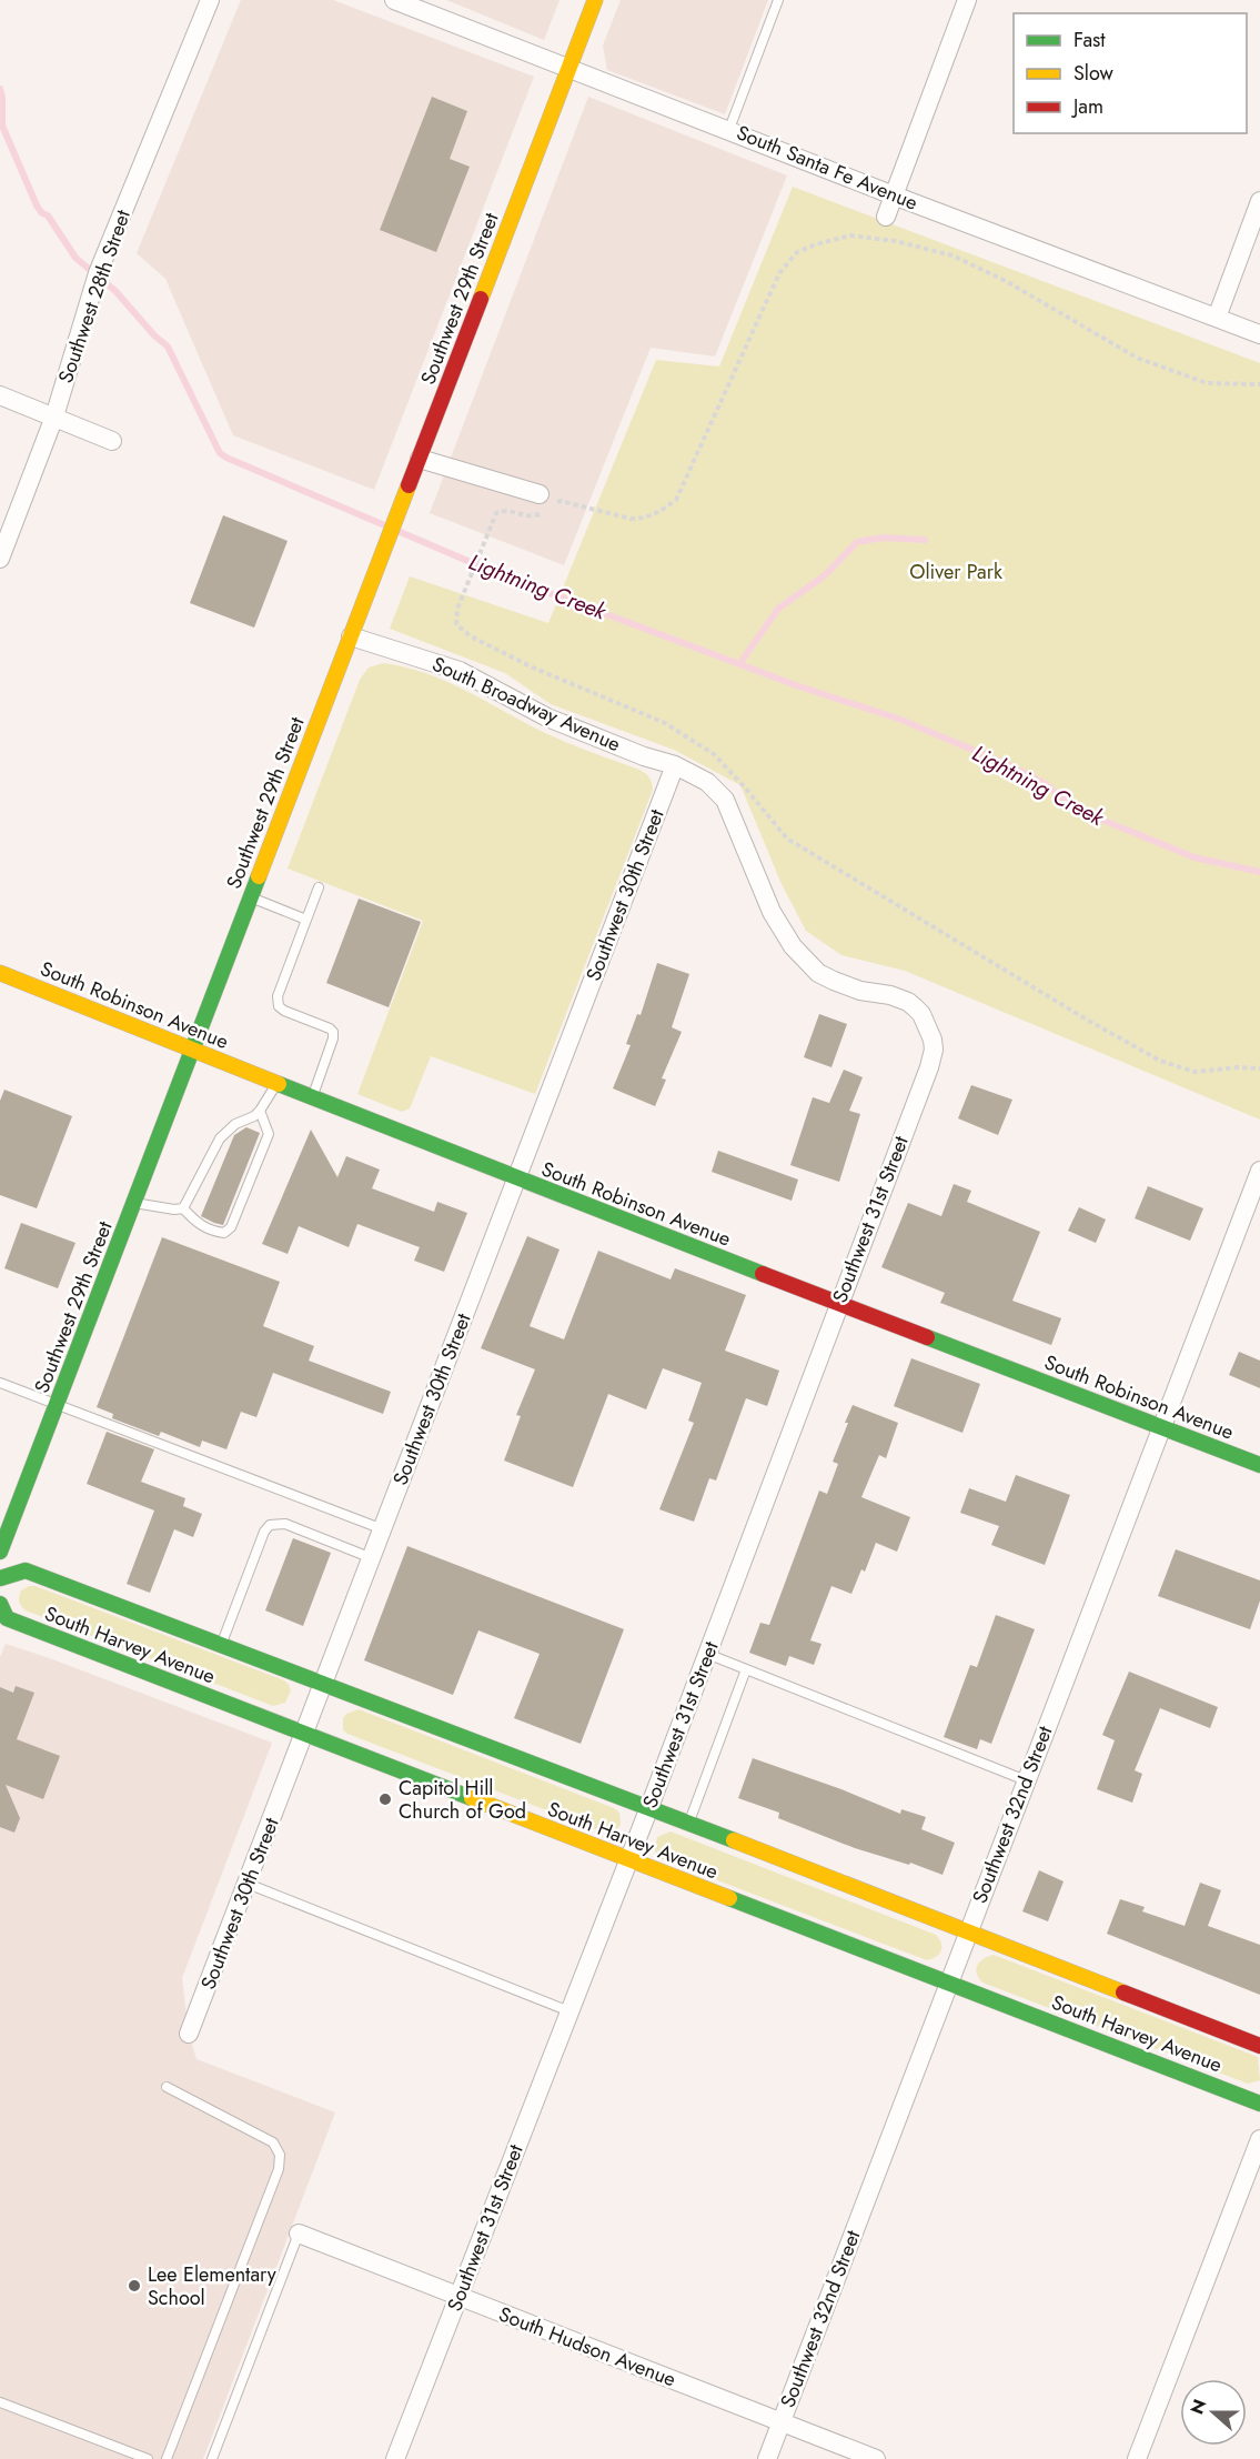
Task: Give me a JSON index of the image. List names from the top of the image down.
{
  "streets": {
    "street": [
      "South Santa Fe Avenue",
      "Southwest 28th Street",
      "Southwest 29th Street",
      "South Broadway Avenue",
      "Southwest 30th Street",
      "South Robinson Avenue",
      "Southwest 31st Street",
      "South Harvey Avenue",
      "Southwest 32nd Street",
      "South Hudson Avenue"
    ]
  },
  "crossings": [
    ["South Santa Fe Avenue", "Southwest 29th Street"],
    ["Southwest 29th Street", "South Broadway Avenue"],
    ["Southwest 29th Street", "South Robinson Avenue"],
    ["South Broadway Avenue", "Southwest 30th Street"],
    ["South Broadway Avenue", "Southwest 31st Street"],
    ["Southwest 30th Street", "South Robinson Avenue"],
    ["Southwest 30th Street", "South Harvey Avenue"],
    ["South Robinson Avenue", "Southwest 31st Street"],
    ["South Robinson Avenue", "Southwest 32nd Street"],
    ["Southwest 31st Street", "South Harvey Avenue"],
    ["Southwest 31st Street", "South Hudson Avenue"],
    ["South Harvey Avenue", "Southwest 32nd Street"],
    ["Southwest 32nd Street", "South Hudson Avenue"]
  ],
  "water": ["Lightning Creek"],
  "parks": ["Oliver Park"],
  "places": ["Capitol Hill Church of God", "Lee Elementary School"],
  "legend": ["Fast", "Slow", "Jam"],
  "north": "left"
}
